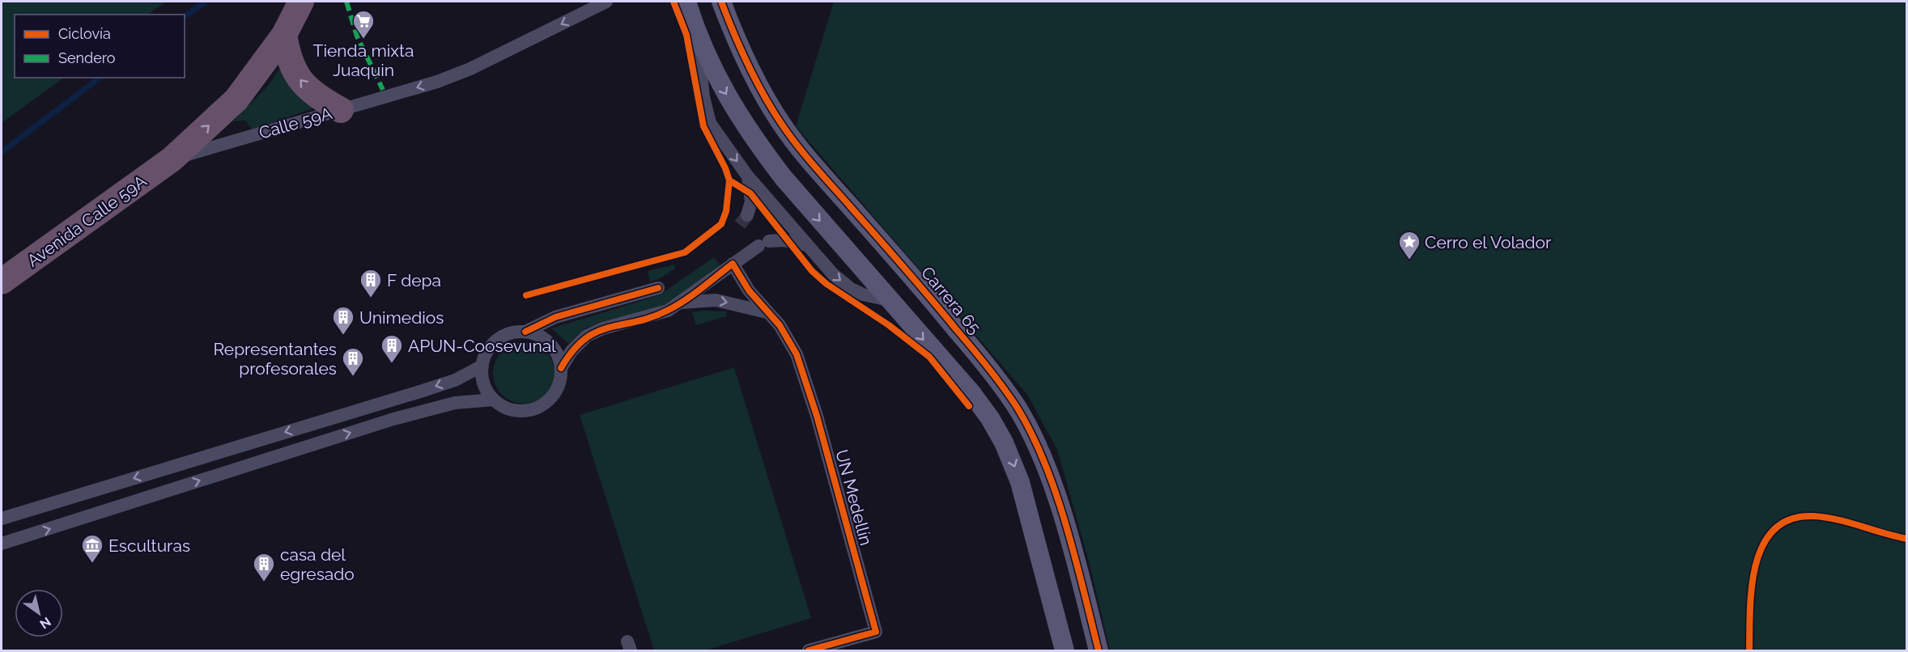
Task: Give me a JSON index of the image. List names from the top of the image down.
{
  "streets": {
    "highway": ["Avenida Calle 59A"],
    "main road": ["Carrera 65"],
    "street": ["Calle 59A", "UN Medellín"]
  },
  "crossings": [
    ["Calle 59A", "Avenida Calle 59A"]
  ],
  "one_way": ["Calle 59A"],
  "places": {
    "supermarket": ["Tienda mixta Juaquin"],
    "place": ["Cerro el Volador"],
    "building": [
      "F depa",
      "Unimedios",
      "APUN-Coosevunal",
      "Representantes profesorales",
      "casa del egresado"
    ],
    "museum": ["Esculturas"]
  },
  "legend": ["Ciclovía", "Sendero"],
  "north": "bottom right"
}
